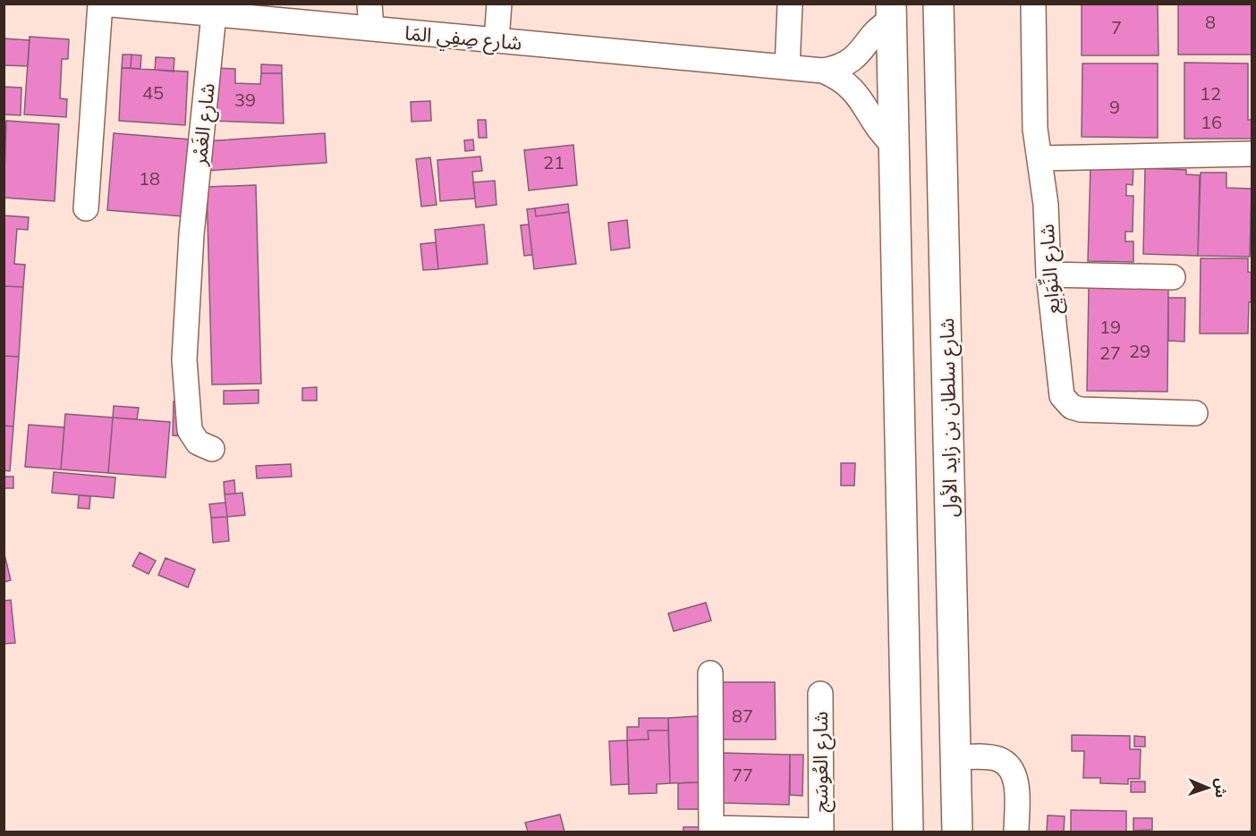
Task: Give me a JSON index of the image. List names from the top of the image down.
{
  "streets": {
    "main road": ["شارع سلطان بن زايد الأول"],
    "street": [
      "شارع صِفِي المَا",
      "شارع الغَمْر",
      "شارع النِّوَايِع",
      "شارع العُوسَج"
    ]
  },
  "crossings": [
    ["شارع صِفِي المَا", "شارع الغَمْر"]
  ],
  "house_numbers": [
    "8",
    "7",
    "45",
    "12",
    "39",
    "9",
    "16",
    "21",
    "18",
    "19",
    "29",
    "27",
    "87",
    "77"
  ],
  "north": "right"
}
